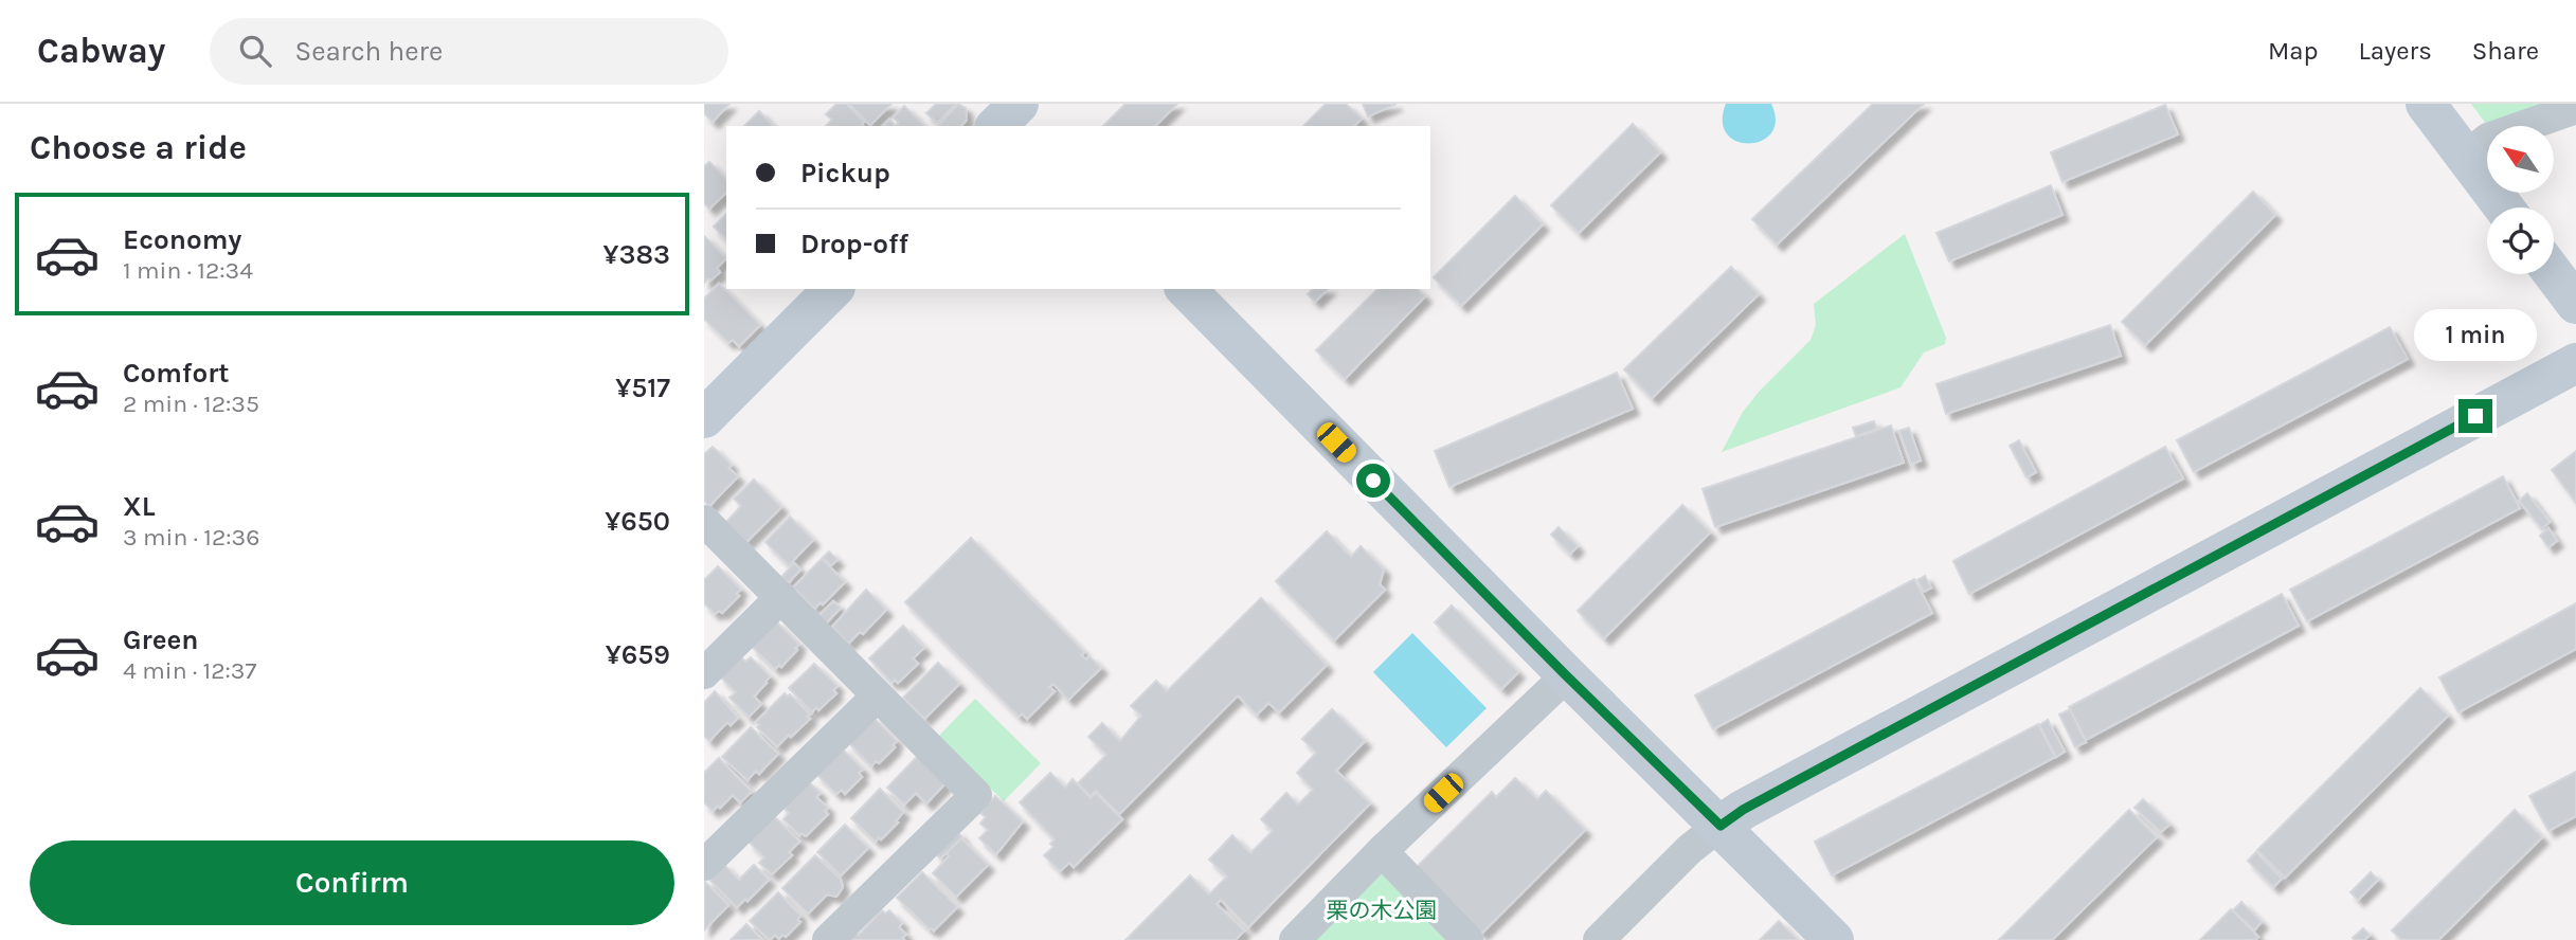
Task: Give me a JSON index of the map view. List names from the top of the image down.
{
  "parks": ["栗の木公園"],
  "north": "top left",
  "page": {
    "header": "Cabway",
    "search": "Search here",
    "nav": ["Map", "Layers", "Share"],
    "heading": "Choose a ride",
    "banner": ["Pickup", "Drop-off"],
    "list": [
      {
        "name": "Economy",
        "note": "1 min · 12:34",
        "value": "¥383"
      },
      {
        "name": "Comfort",
        "note": "2 min · 12:35",
        "value": "¥517"
      },
      {
        "name": "XL",
        "note": "3 min · 12:36",
        "value": "¥650"
      },
      {
        "name": "Green",
        "note": "4 min · 12:37",
        "value": "¥659"
      }
    ],
    "bubble": "1 min",
    "buttons": "Confirm"
  }
}
